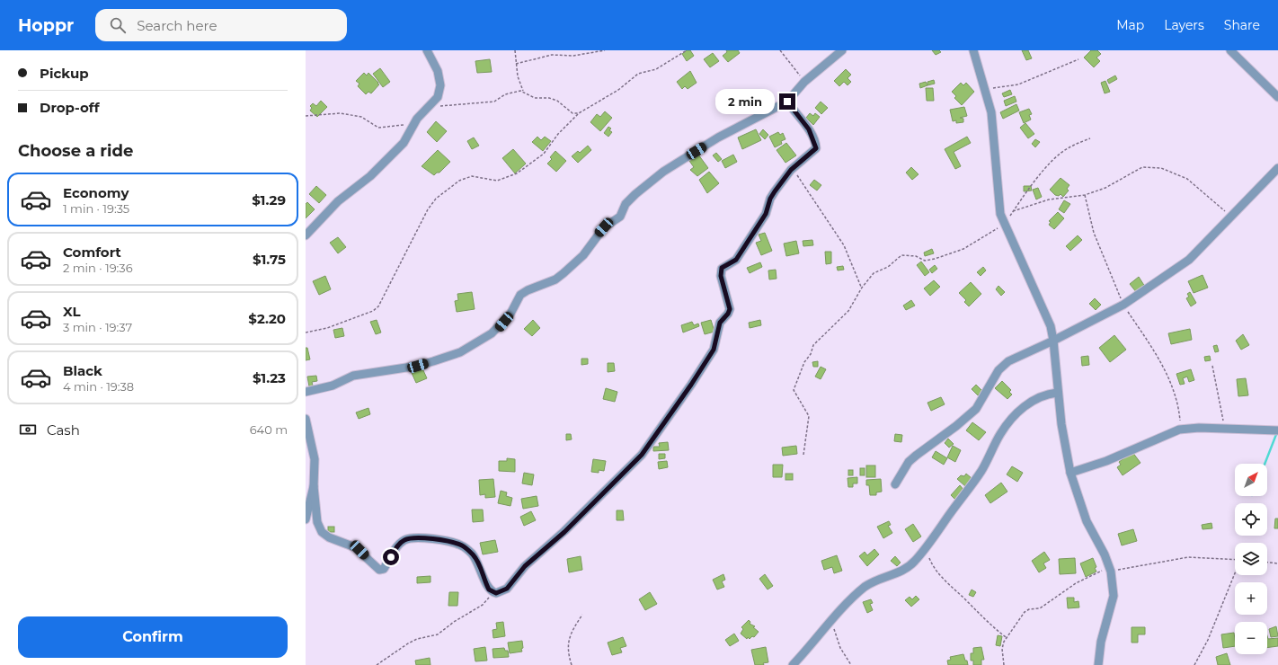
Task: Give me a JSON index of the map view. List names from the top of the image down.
{
  "north": "top right",
  "page": {
    "header": "Hoppr",
    "search": "Search here",
    "nav": ["Map", "Layers", "Share"],
    "banner": ["Pickup", "Drop-off"],
    "bubble": "2 min",
    "heading": "Choose a ride",
    "list": [
      {
        "name": "Economy",
        "note": "1 min · 19:35",
        "value": "$1.29"
      },
      {
        "name": "Comfort",
        "note": "2 min · 19:36",
        "value": "$1.75"
      },
      {
        "name": "XL",
        "note": "3 min · 19:37",
        "value": "$2.20"
      },
      {
        "name": "Black",
        "note": "4 min · 19:38",
        "value": "$1.23"
      }
    ],
    "pay": ["Cash", "640 m"],
    "map_buttons": ["+", "−"],
    "buttons": "Confirm"
  }
}
